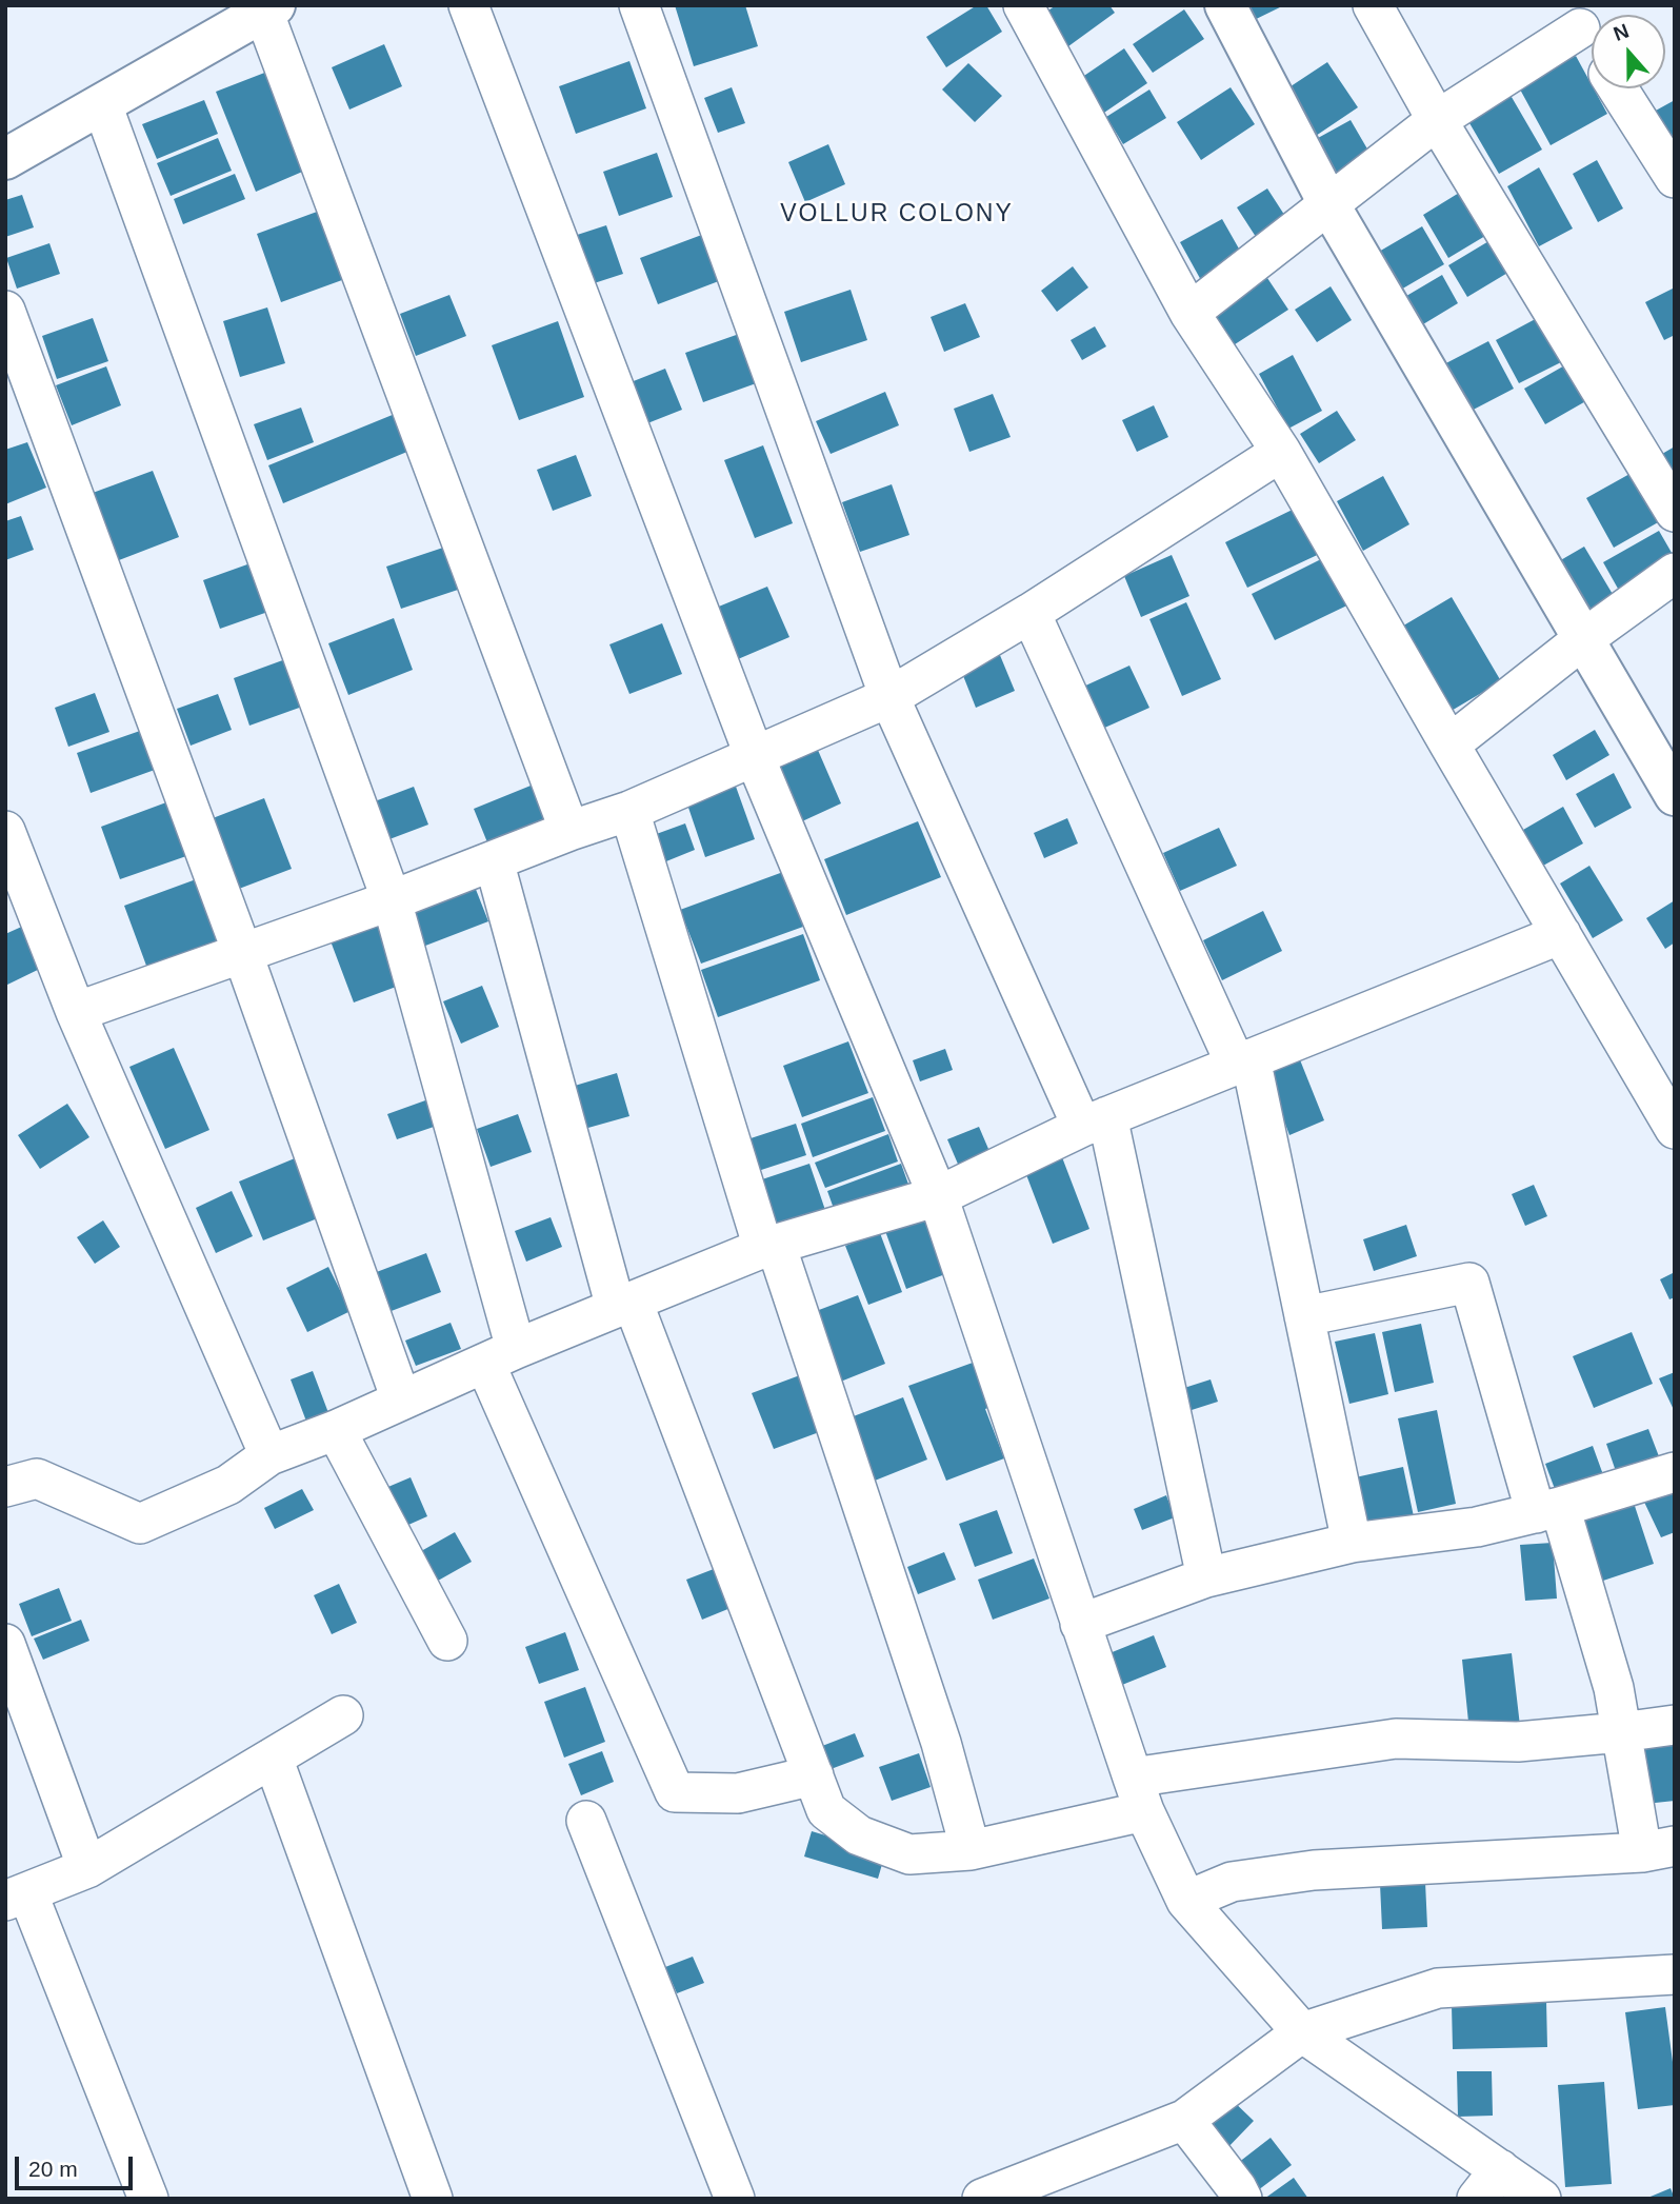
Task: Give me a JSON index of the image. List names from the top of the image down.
{
  "districts": ["VOLLUR COLONY"],
  "scale_bar": "20 m",
  "north": "top"
}
